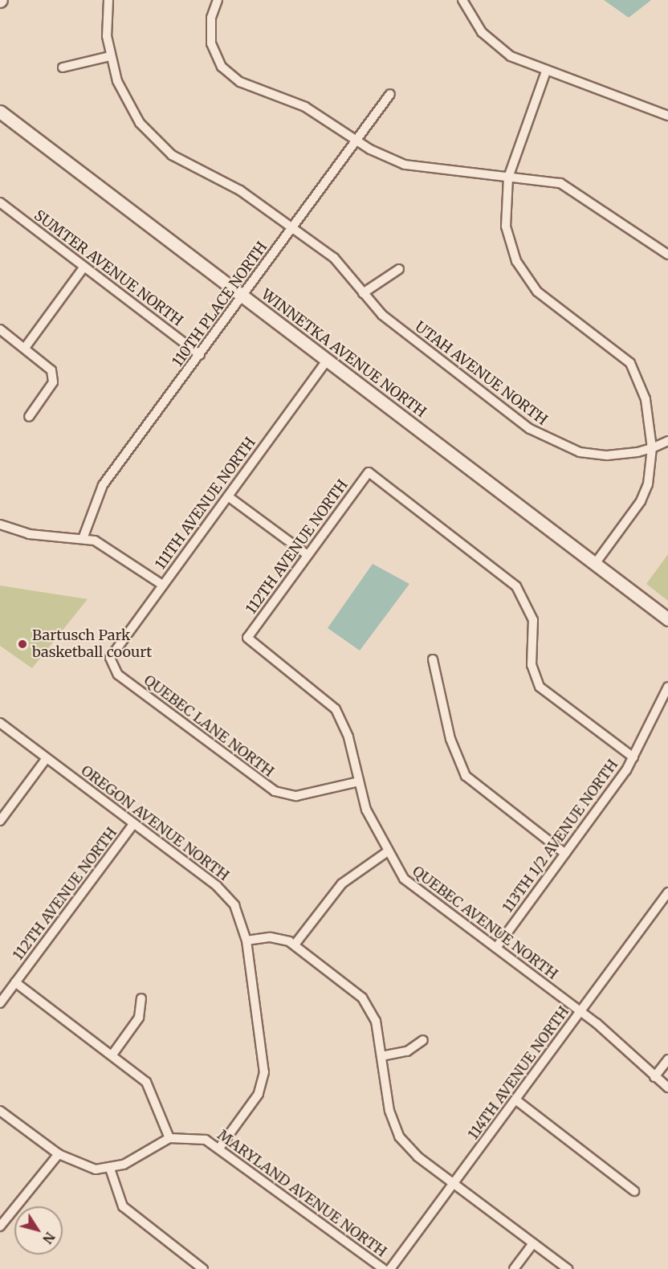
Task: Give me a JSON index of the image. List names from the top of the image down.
{
  "streets": {
    "street": [
      "SUMTER AVENUE NORTH",
      "110TH PLACE NORTH",
      "WINNETKA AVENUE NORTH",
      "UTAH AVENUE NORTH",
      "111TH AVENUE NORTH",
      "112TH AVENUE NORTH",
      "QUEBEC LANE NORTH",
      "OREGON AVENUE NORTH",
      "113TH 1/2 AVENUE NORTH",
      "QUEBEC AVENUE NORTH",
      "114TH AVENUE NORTH",
      "MARYLAND AVENUE NORTH"
    ]
  },
  "crossings": [
    ["SUMTER AVENUE NORTH", "110TH PLACE NORTH"],
    ["110TH PLACE NORTH", "WINNETKA AVENUE NORTH"],
    ["110TH PLACE NORTH", "UTAH AVENUE NORTH"],
    ["WINNETKA AVENUE NORTH", "111TH AVENUE NORTH"],
    ["111TH AVENUE NORTH", "QUEBEC LANE NORTH"],
    ["112TH AVENUE NORTH", "OREGON AVENUE NORTH"],
    ["112TH AVENUE NORTH", "113TH 1/2 AVENUE NORTH"],
    ["112TH AVENUE NORTH", "QUEBEC AVENUE NORTH"],
    ["QUEBEC LANE NORTH", "QUEBEC AVENUE NORTH"],
    ["OREGON AVENUE NORTH", "MARYLAND AVENUE NORTH"],
    ["113TH 1/2 AVENUE NORTH", "QUEBEC AVENUE NORTH"],
    ["QUEBEC AVENUE NORTH", "114TH AVENUE NORTH"]
  ],
  "places": ["Bartusch Park basketball coourt"],
  "north": "bottom right"
}
